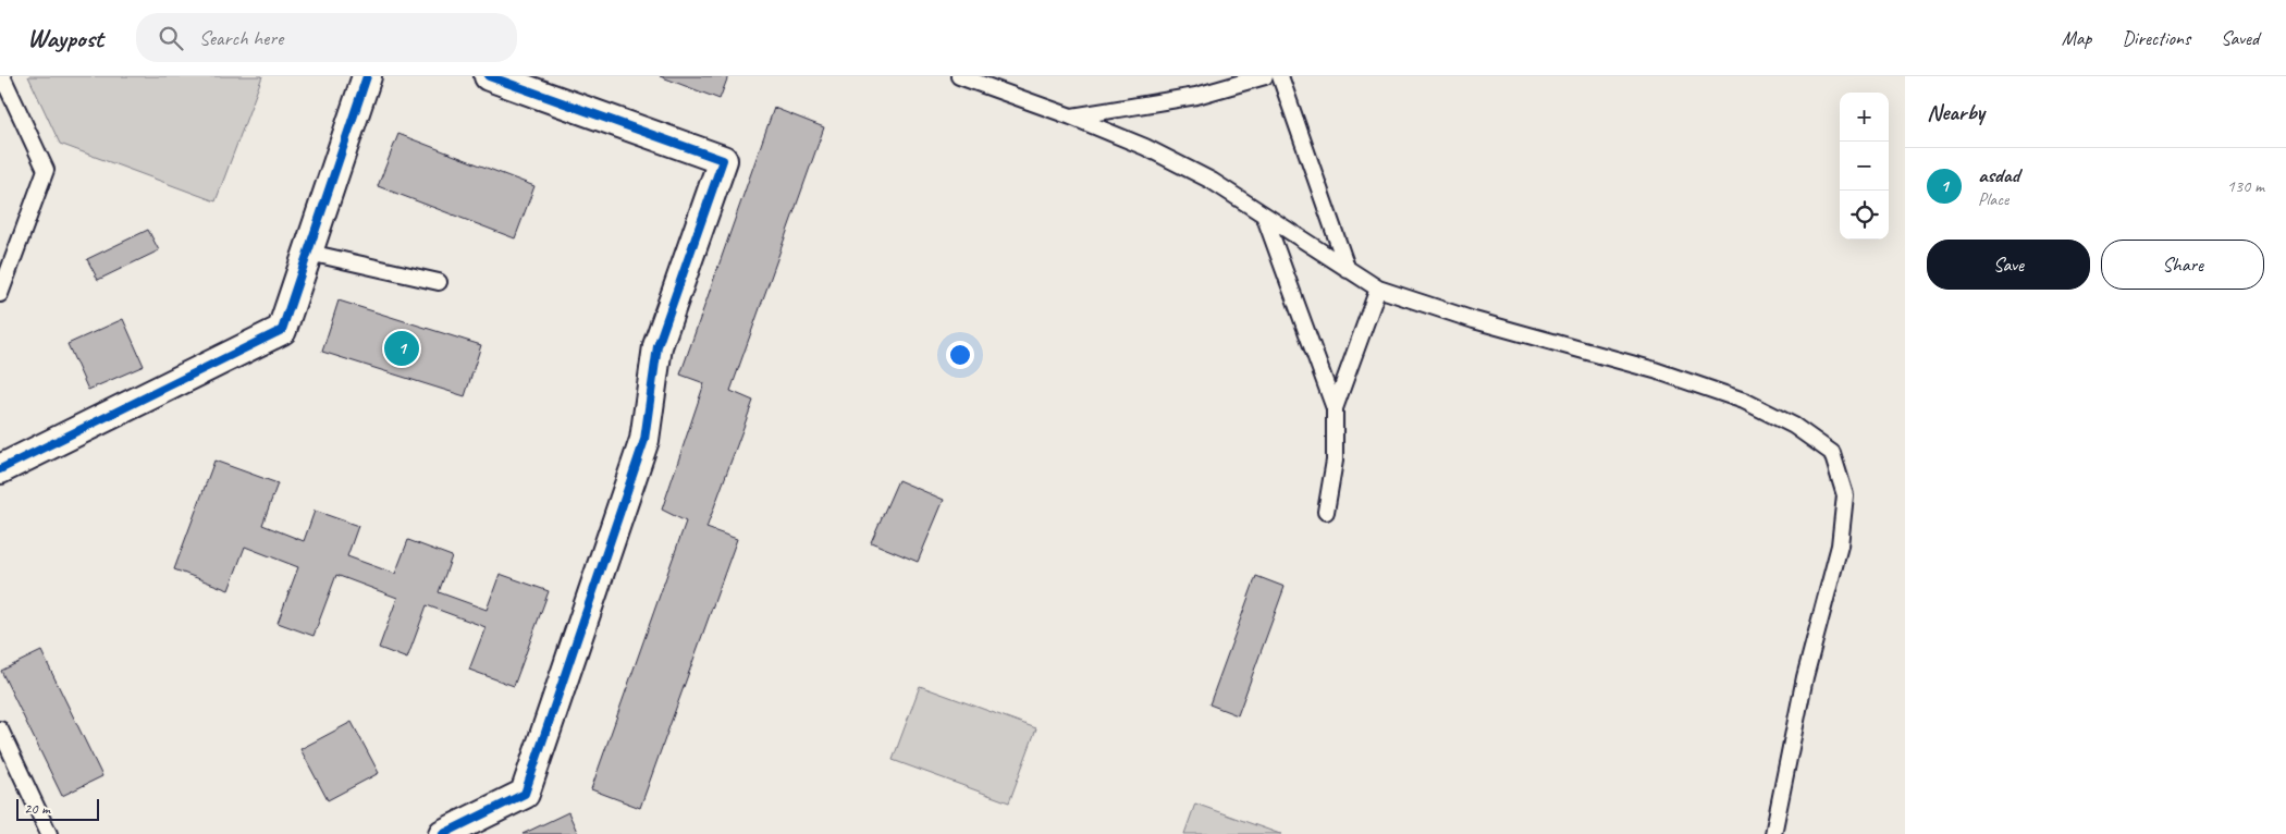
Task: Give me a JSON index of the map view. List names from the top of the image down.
{
  "scale_bar": "20 m",
  "page": {
    "header": "Waypost",
    "search": "Search here",
    "nav": ["Map", "Directions", "Saved"],
    "heading": "Nearby",
    "map_buttons": ["+", "−"],
    "list": [
      {
        "mark": "1",
        "name": "asdad",
        "note": "Place",
        "value": "130 m"
      }
    ],
    "buttons": ["Save", "Share"],
    "pins": "1",
    "scale": "20 m"
  }
}
